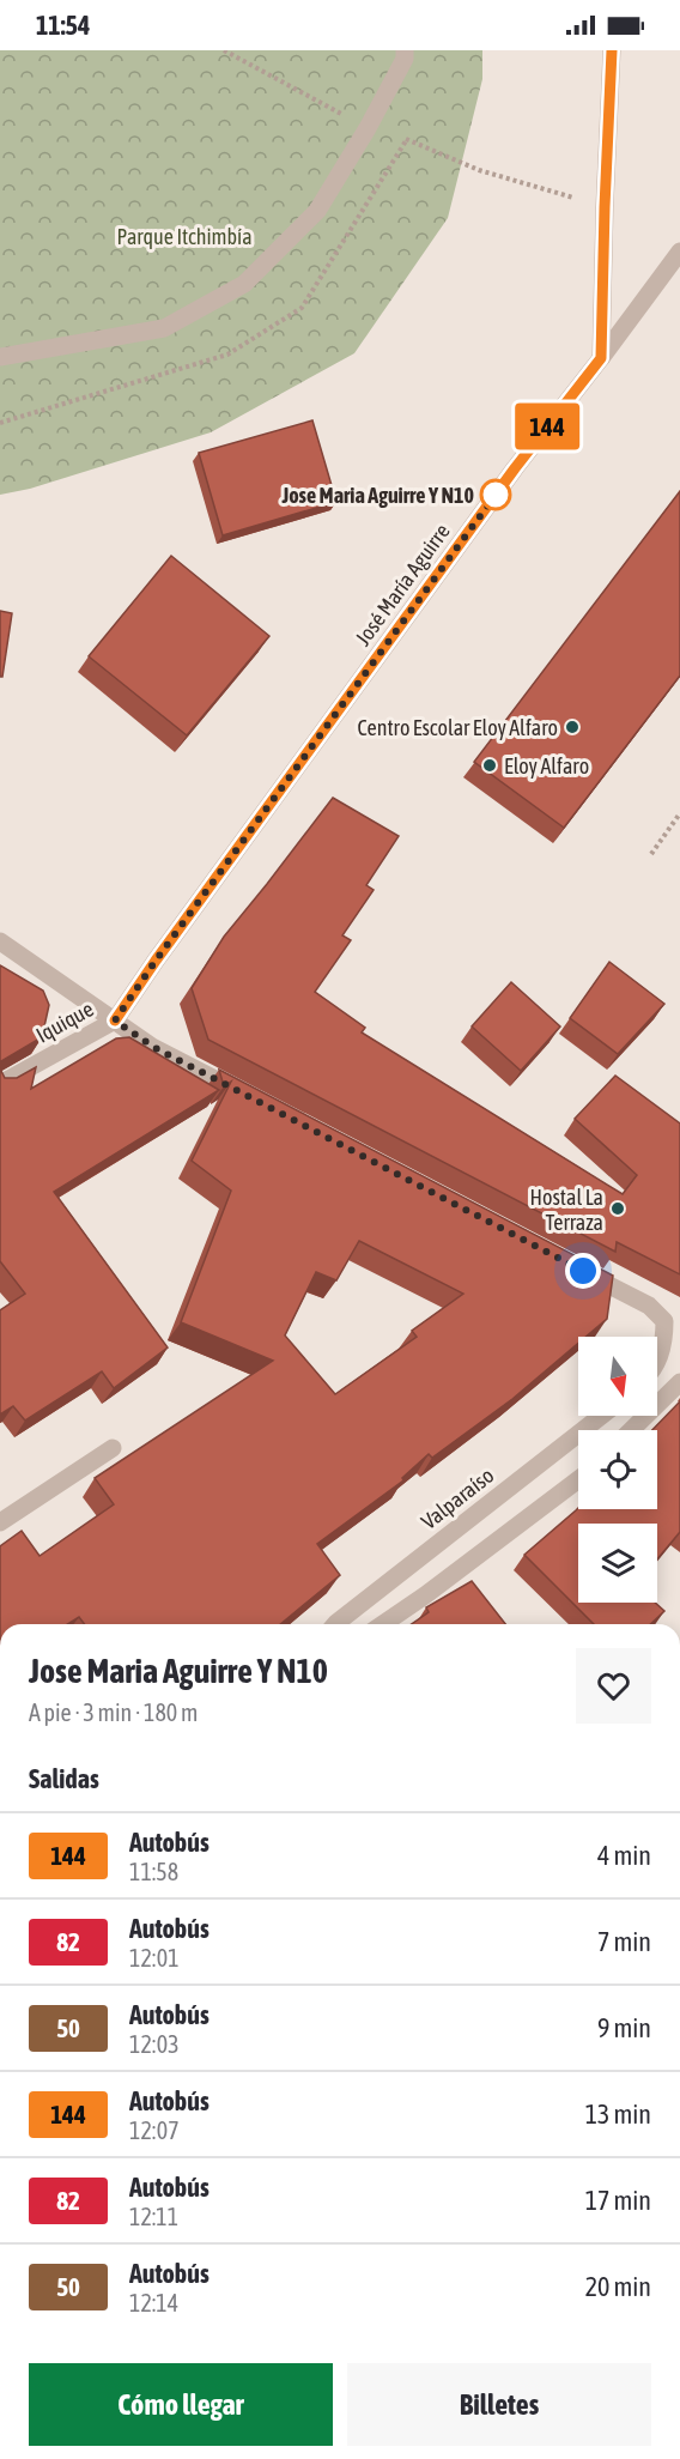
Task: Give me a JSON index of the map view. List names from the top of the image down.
{
  "streets": {
    "street": ["José María Aguirre", "Iquique", "Valparaíso"]
  },
  "crossings": [
    ["José María Aguirre", "Iquique"]
  ],
  "parks": ["Parque Itchimbía"],
  "places": [
    "Jose Maria Aguirre Y N10",
    "Centro Escolar Eloy Alfaro",
    "Eloy Alfaro",
    "Hostal La Terraza"
  ],
  "lines": ["bus line 144"],
  "north": "bottom",
  "page": {
    "status": "11:54",
    "on_map": "144",
    "heading": [
      ["Jose Maria Aguirre Y N10", "A pie · 3 min · 180 m"],
      "Salidas"
    ],
    "list": [
      {
        "mark": "144",
        "name": "Autobús",
        "note": "11:58",
        "value": "4 min"
      },
      {
        "mark": "82",
        "name": "Autobús",
        "note": "12:01",
        "value": "7 min"
      },
      {
        "mark": "50",
        "name": "Autobús",
        "note": "12:03",
        "value": "9 min"
      },
      {
        "mark": "144",
        "name": "Autobús",
        "note": "12:07",
        "value": "13 min"
      },
      {
        "mark": "82",
        "name": "Autobús",
        "note": "12:11",
        "value": "17 min"
      },
      {
        "mark": "50",
        "name": "Autobús",
        "note": "12:14",
        "value": "20 min"
      }
    ],
    "buttons": ["Cómo llegar", "Billetes"]
  }
}
